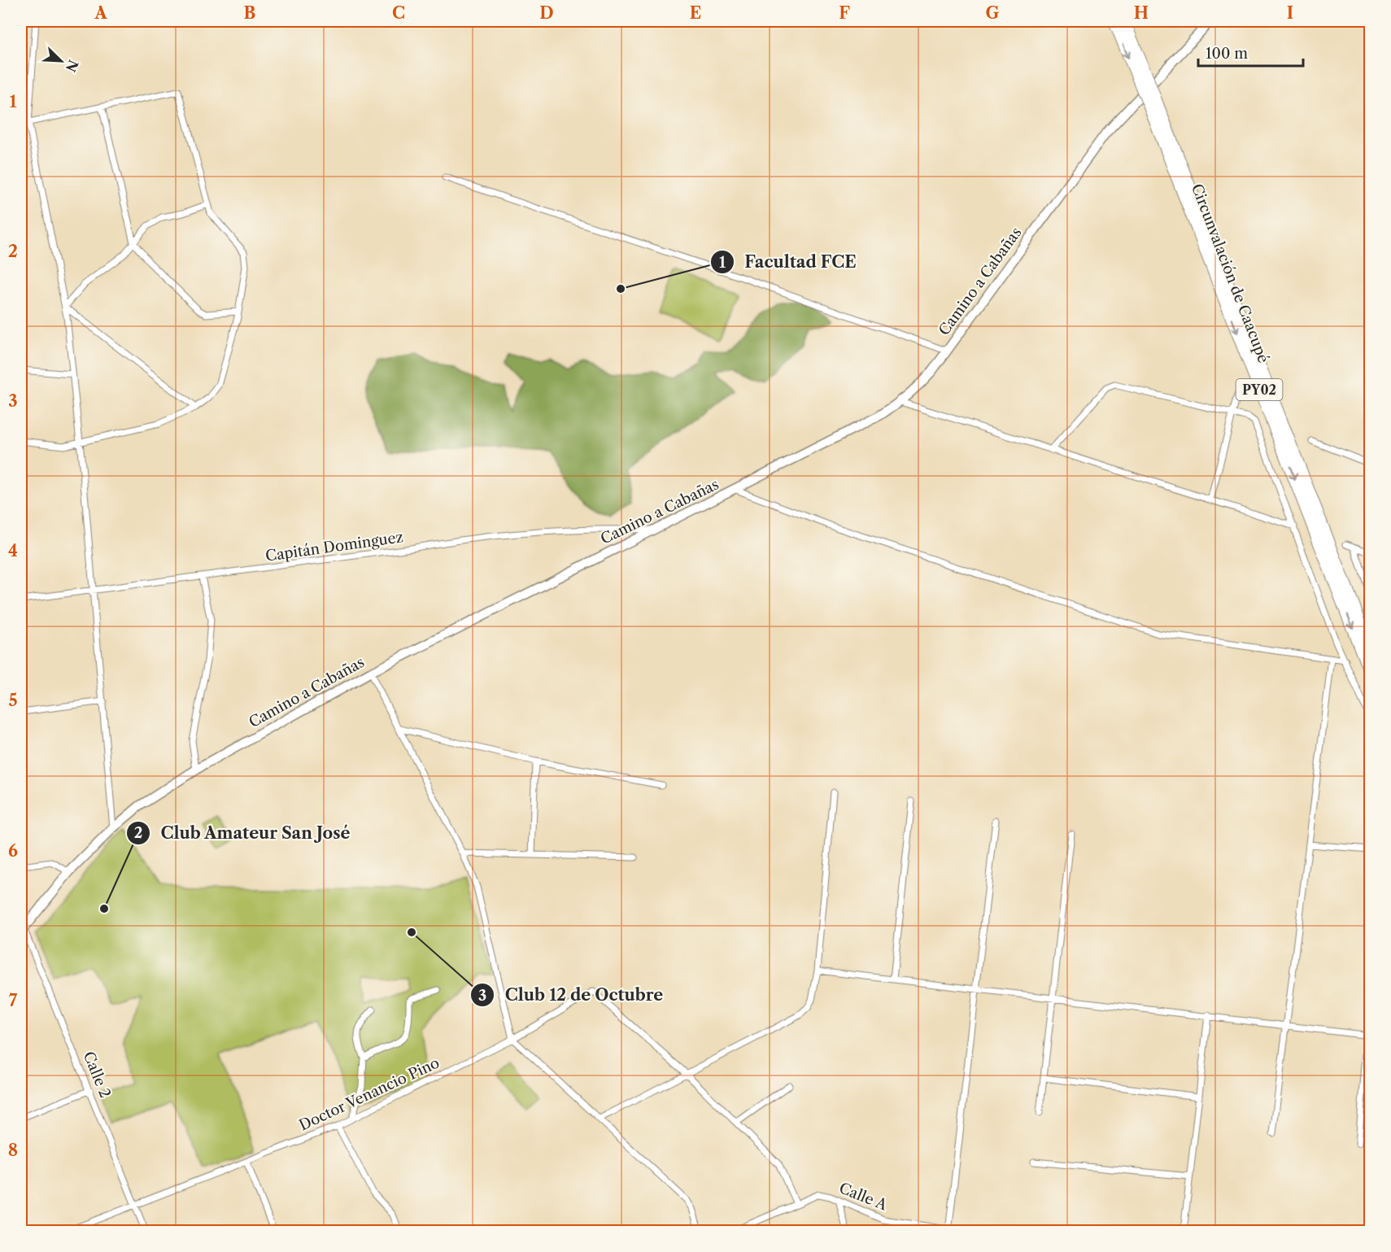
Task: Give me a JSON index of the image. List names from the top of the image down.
{
  "streets": {
    "highway": ["Circunvalación de Caacupé", "PY02"],
    "street": [
      "Camino a Cabañas",
      "Capitán Dominguez",
      "Calle 2",
      "Doctor Venancio Pino",
      "Calle A"
    ]
  },
  "crossings": [
    ["Camino a Cabañas", "Capitán Dominguez"],
    ["Camino a Cabañas", "Calle 2"],
    ["Calle 2", "Doctor Venancio Pino"]
  ],
  "places": ["Facultad FCE", "Club Amateur San José", "Club 12 de Octubre"],
  "scale_bar": "100 m",
  "north": "bottom right",
  "grid": {
    "columns": [
      "A",
      "B",
      "C",
      "D",
      "E",
      "F",
      "G",
      "H",
      "I"
    ],
    "rows": [
      "1",
      "2",
      "3",
      "4",
      "5",
      "6",
      "7",
      "8"
    ]
  }
}
